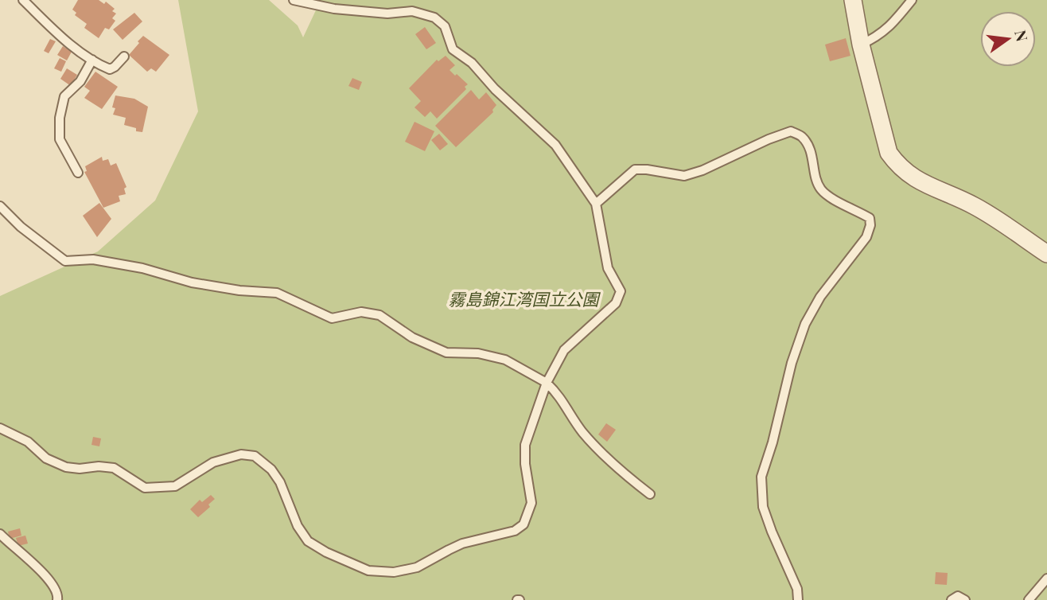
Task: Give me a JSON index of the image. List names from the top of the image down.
{
  "parks": ["霧島錦江湾国立公園"],
  "north": "right"
}
